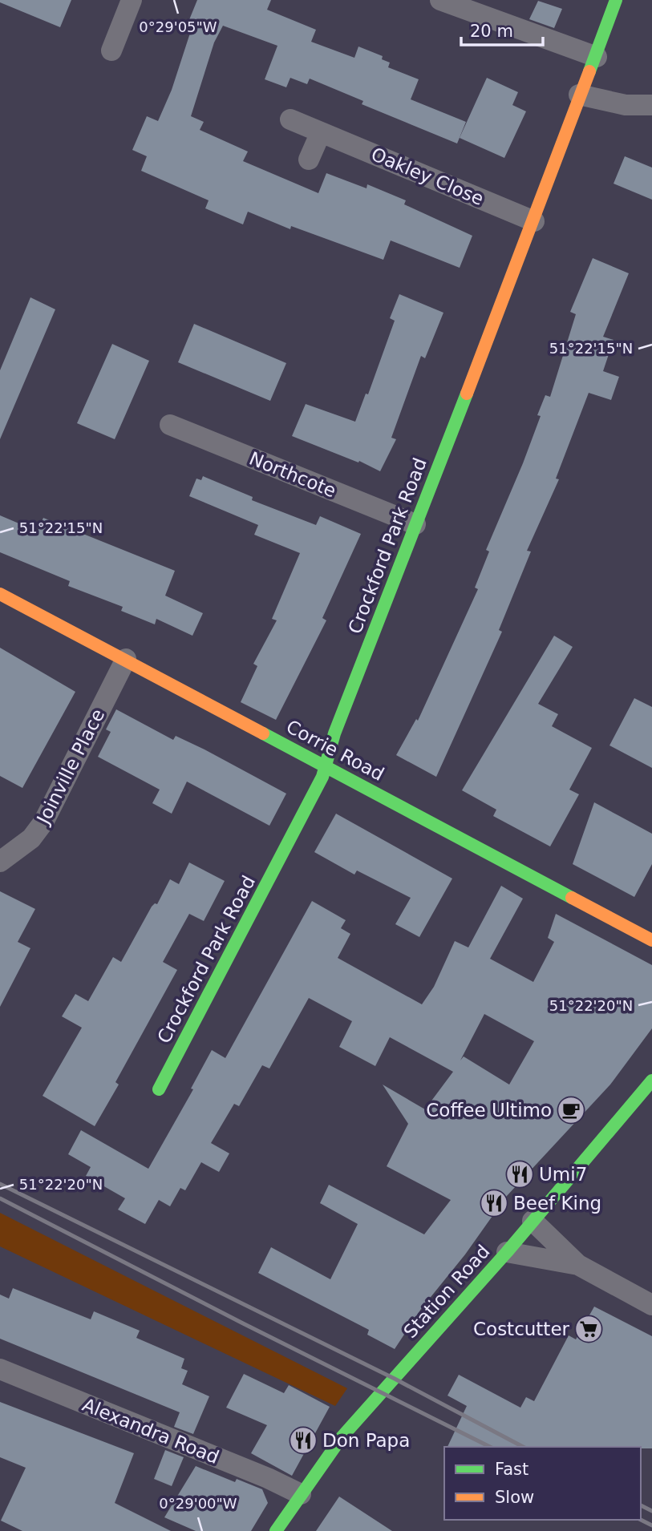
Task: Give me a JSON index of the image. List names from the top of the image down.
{
  "streets": {
    "street": [
      "Oakley Close",
      "Northcote",
      "Crockford Park Road",
      "Corrie Road",
      "Joinville Place",
      "Station Road",
      "Alexandra Road"
    ]
  },
  "crossings": [
    ["Oakley Close", "Crockford Park Road"],
    ["Northcote", "Crockford Park Road"],
    ["Crockford Park Road", "Corrie Road"],
    ["Corrie Road", "Joinville Place"],
    ["Station Road", "Alexandra Road"]
  ],
  "places": {
    "cafe": ["Coffee Ultimo"],
    "restaurant": ["Umi7", "Beef King", "Don Papa"],
    "supermarket": ["Costcutter"]
  },
  "legend": ["Fast", "Slow"],
  "scale_bar": "20 m",
  "coordinates": [
    "0°29'05\"W",
    "51°22'15\"N",
    "51°22'20\"N",
    "0°29'00\"W"
  ]
}
